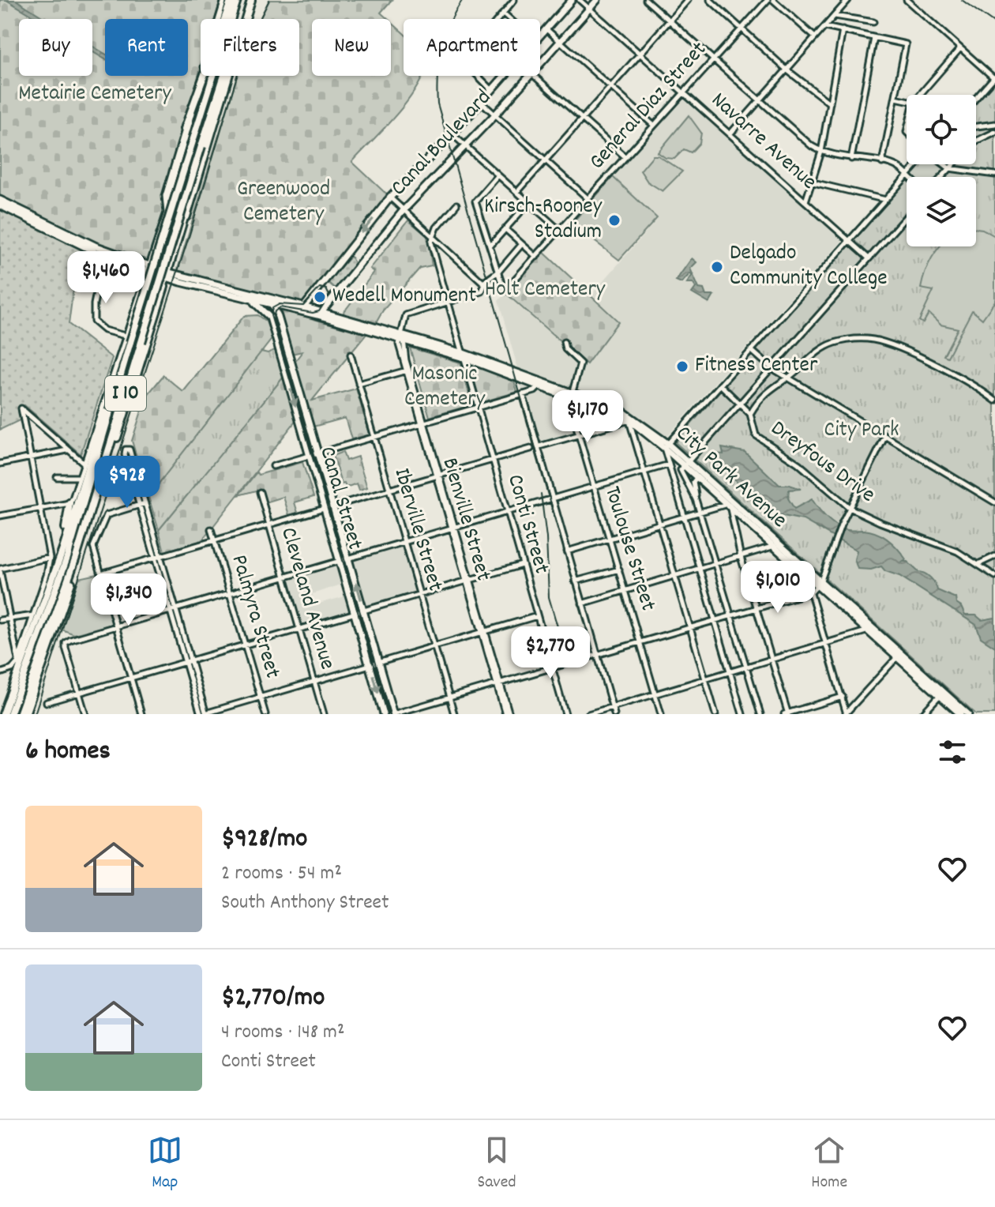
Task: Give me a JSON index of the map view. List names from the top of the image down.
{
  "streets": {
    "highway": ["I 10"],
    "main road": ["Canal Boulevard", "City Park Avenue", "Canal Street"],
    "street": [
      "General Diaz Street",
      "Navarre Avenue",
      "Dreyfous Drive",
      "Bienville Street",
      "Conti Street",
      "Iberville Street",
      "Toulouse Street",
      "Cleveland Avenue",
      "Palmyra Street"
    ]
  },
  "crossings": [
    ["General Diaz Street", "Navarre Avenue"],
    ["Navarre Avenue", "Canal Boulevard"],
    ["Canal Boulevard", "City Park Avenue"],
    ["City Park Avenue", "Bienville Street"],
    ["City Park Avenue", "Conti Street"],
    ["City Park Avenue", "Toulouse Street"]
  ],
  "parks": [
    "Metairie Cemetery",
    "Greenwood Cemetery",
    "Holt Cemetery",
    "Masonic Cemetery",
    "City Park"
  ],
  "places": [
    "Kirsch-Rooney Stadium",
    "Delgado Community College",
    "Wedell Monument",
    "Fitness Center"
  ],
  "page": {
    "chip": [
      "Buy",
      "Rent",
      "Filters",
      "New",
      "Apartment"
    ],
    "price": [
      "$1,460",
      "$1,170",
      "$928",
      "$1,010",
      "$1,340",
      "$2,770"
    ],
    "heading": "6 homes",
    "list": [
      {
        "name": "$928/mo",
        "note": "2 rooms · 54 m² · South Anthony Street"
      },
      {
        "name": "$2,770/mo",
        "note": "4 rooms · 148 m² · Conti Street"
      }
    ],
    "tabs": ["Map", "Saved", "Home"]
  }
}
